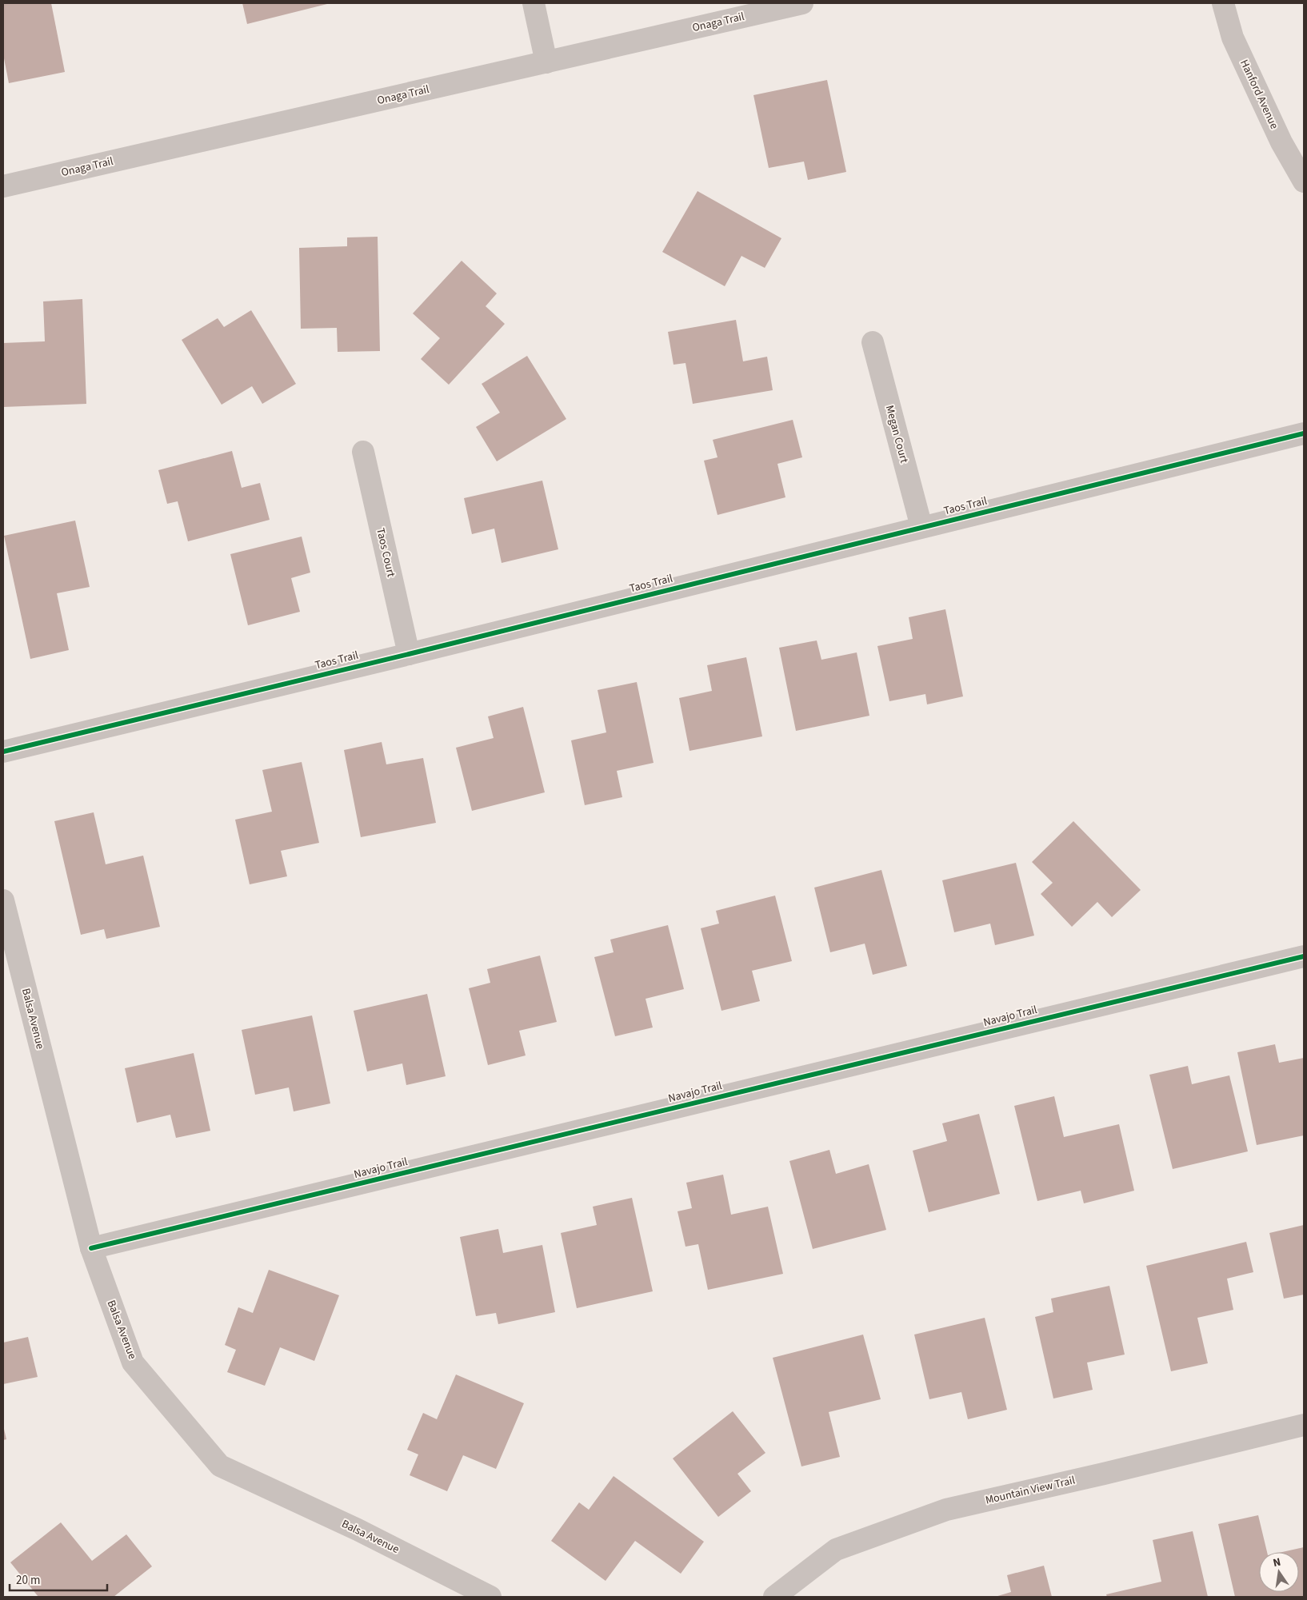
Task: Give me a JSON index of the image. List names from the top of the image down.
{
  "streets": {
    "street": [
      "Onaga Trail",
      "Hanford Avenue",
      "Megan Court",
      "Taos Trail",
      "Taos Court",
      "Navajo Trail",
      "Balsa Avenue",
      "Mountain View Trail"
    ]
  },
  "crossings": [
    ["Megan Court", "Taos Trail"],
    ["Taos Trail", "Taos Court"],
    ["Navajo Trail", "Balsa Avenue"]
  ],
  "scale_bar": "20 m",
  "north": "top"
}
